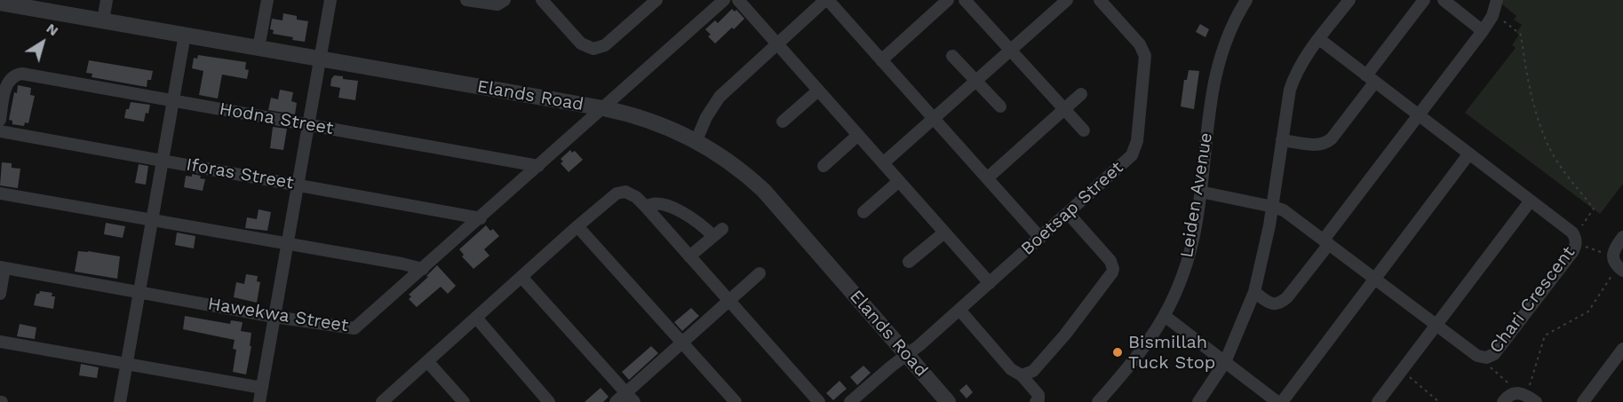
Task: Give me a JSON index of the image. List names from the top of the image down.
{
  "streets": {
    "street": [
      "Elands Road",
      "Hodna Street",
      "Iforas Street",
      "Leiden Avenue",
      "Boetsap Street",
      "Chari Crescent",
      "Hawekwa Street"
    ]
  },
  "crossings": [
    ["Elands Road", "Boetsap Street"],
    ["Elands Road", "Hawekwa Street"],
    ["Hodna Street", "Hawekwa Street"],
    ["Iforas Street", "Hawekwa Street"],
    ["Leiden Avenue", "Chari Crescent"]
  ],
  "places": ["Bismillah Tuck Stop"],
  "north": "top right"
}
